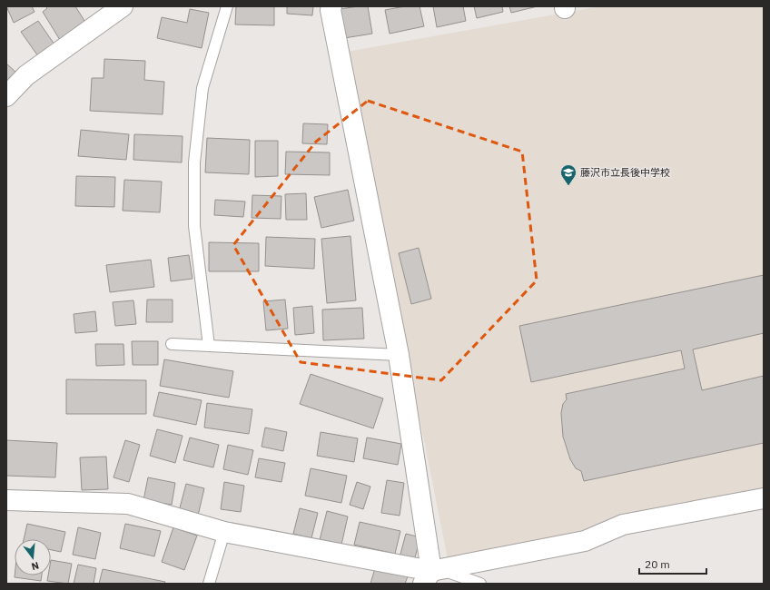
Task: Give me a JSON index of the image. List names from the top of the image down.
{
  "places": {
    "school or university": ["藤沢市立長後中学校"]
  },
  "scale_bar": "20 m",
  "north": "bottom"
}
